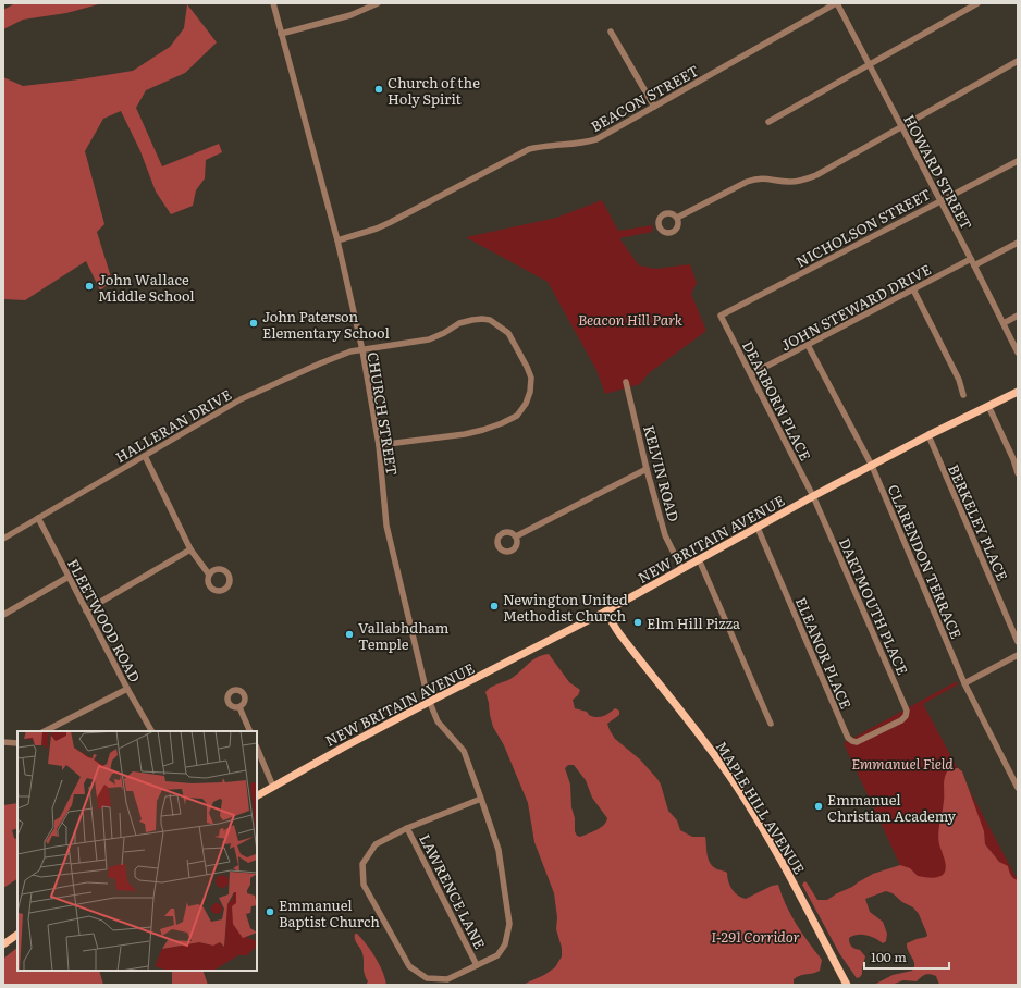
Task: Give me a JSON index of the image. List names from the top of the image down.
{
  "streets": {
    "main road": ["NEW BRITAIN AVENUE", "MAPLE HILL AVENUE"],
    "street": [
      "BEACON STREET",
      "HOWARD STREET",
      "NICHOLSON STREET",
      "JOHN STEWARD DRIVE",
      "DEARBORN PLACE",
      "CHURCH STREET",
      "HALLERAN DRIVE",
      "KELVIN ROAD",
      "BERKELEY PLACE",
      "CLARENDON TERRACE",
      "DARTMOUTH PLACE",
      "FLEETWOOD ROAD",
      "ELEANOR PLACE",
      "LAWRENCE LANE"
    ]
  },
  "crossings": [
    ["BEACON STREET", "HOWARD STREET"],
    ["BEACON STREET", "CHURCH STREET"],
    ["HOWARD STREET", "NICHOLSON STREET"],
    ["HOWARD STREET", "JOHN STEWARD DRIVE"],
    ["NICHOLSON STREET", "DEARBORN PLACE"],
    ["JOHN STEWARD DRIVE", "DEARBORN PLACE"],
    ["JOHN STEWARD DRIVE", "CLARENDON TERRACE"],
    ["DEARBORN PLACE", "NEW BRITAIN AVENUE"],
    ["DEARBORN PLACE", "DARTMOUTH PLACE"],
    ["CHURCH STREET", "HALLERAN DRIVE"],
    ["CHURCH STREET", "NEW BRITAIN AVENUE"],
    ["CHURCH STREET", "LAWRENCE LANE"],
    ["HALLERAN DRIVE", "FLEETWOOD ROAD"],
    ["KELVIN ROAD", "NEW BRITAIN AVENUE"],
    ["BERKELEY PLACE", "NEW BRITAIN AVENUE"],
    ["NEW BRITAIN AVENUE", "CLARENDON TERRACE"],
    ["NEW BRITAIN AVENUE", "DARTMOUTH PLACE"],
    ["NEW BRITAIN AVENUE", "ELEANOR PLACE"],
    ["NEW BRITAIN AVENUE", "MAPLE HILL AVENUE"],
    ["DARTMOUTH PLACE", "ELEANOR PLACE"]
  ],
  "parks": ["Beacon Hill Park", "Emmanuel Field", "I-291 Corridor"],
  "places": [
    "Church of the Holy Spirit",
    "John Wallace Middle School",
    "John Paterson Elementary School",
    "Newington United Methodist Church",
    "Elm Hill Pizza",
    "Vallabhdham Temple",
    "Emmanuel Christian Academy",
    "Emmanuel Baptist Church"
  ],
  "scale_bar": "100 m"
}
